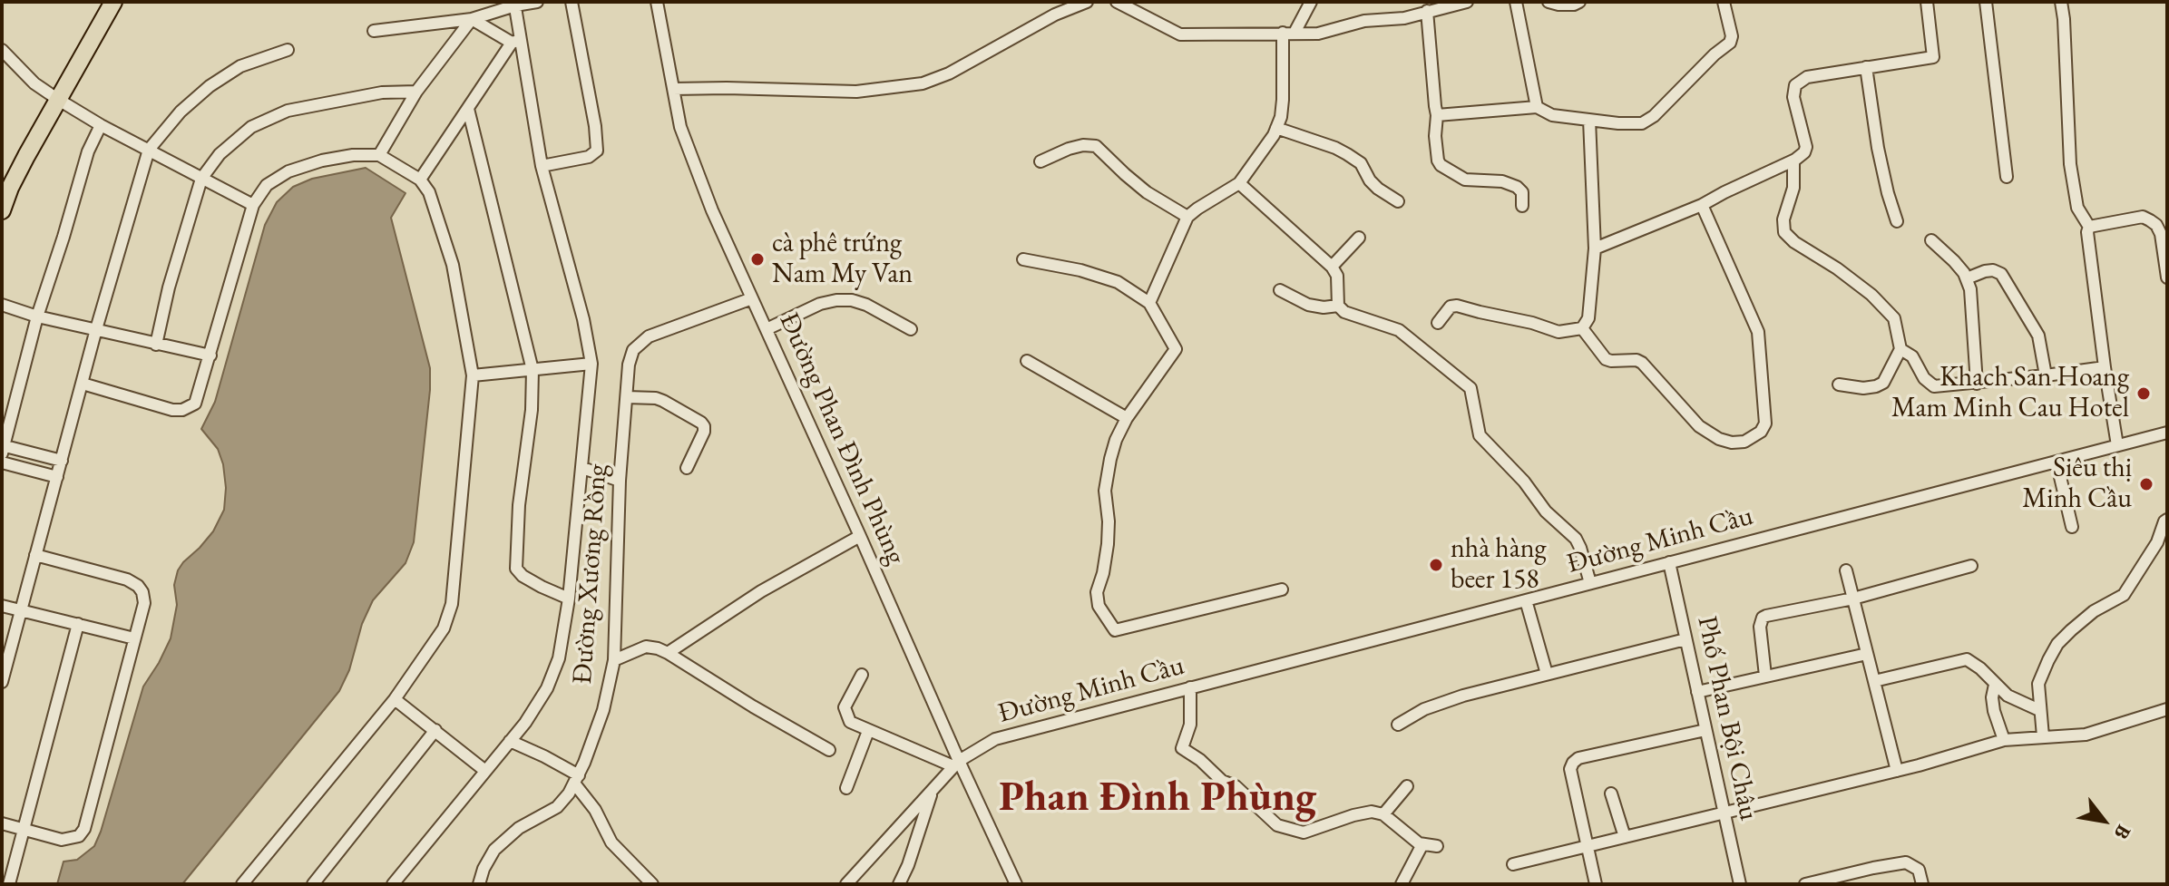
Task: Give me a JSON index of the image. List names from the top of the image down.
{
  "streets": {
    "street": [
      "Đường Phan Đình Phùng",
      "Đường Minh Cầu",
      "Đường Xương Rồng",
      "Phố Phan Bội Châu"
    ]
  },
  "crossings": [
    ["Đường Phan Đình Phùng", "Đường Minh Cầu"],
    ["Đường Phan Đình Phùng", "Đường Xương Rồng"],
    ["Đường Minh Cầu", "Phố Phan Bội Châu"]
  ],
  "districts": ["Phan Đình Phùng"],
  "places": [
    "cà phê trứng Nam My Van",
    "Khach San Hoang Mam Minh Cau Hotel",
    "Siêu thị Minh Cầu",
    "nhà hàng beer 158"
  ],
  "north": "bottom right"
}
